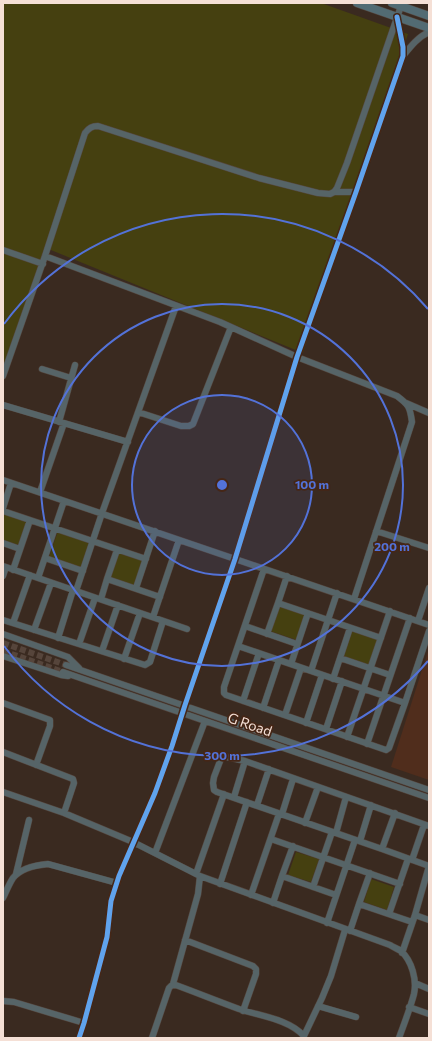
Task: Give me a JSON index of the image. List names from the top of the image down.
{
  "streets": {
    "street": ["G Road"]
  },
  "rings": ["100 m", "200 m", "300 m"]
}
